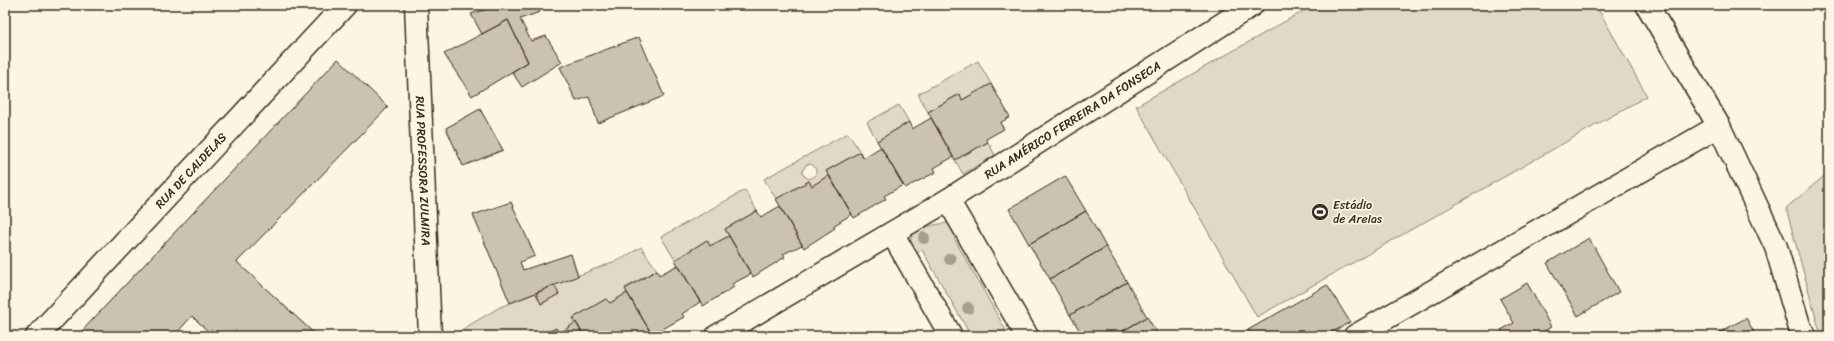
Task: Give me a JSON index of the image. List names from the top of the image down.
{
  "streets": {
    "street": ["RUA AMÉRICO FERREIRA DA FONSECA", "RUA DE CALDELAS", "RUA PROFESSORA ZULMIRA"]
  },
  "places": {
    "sports": ["Estádio de Areias"]
  }
}
